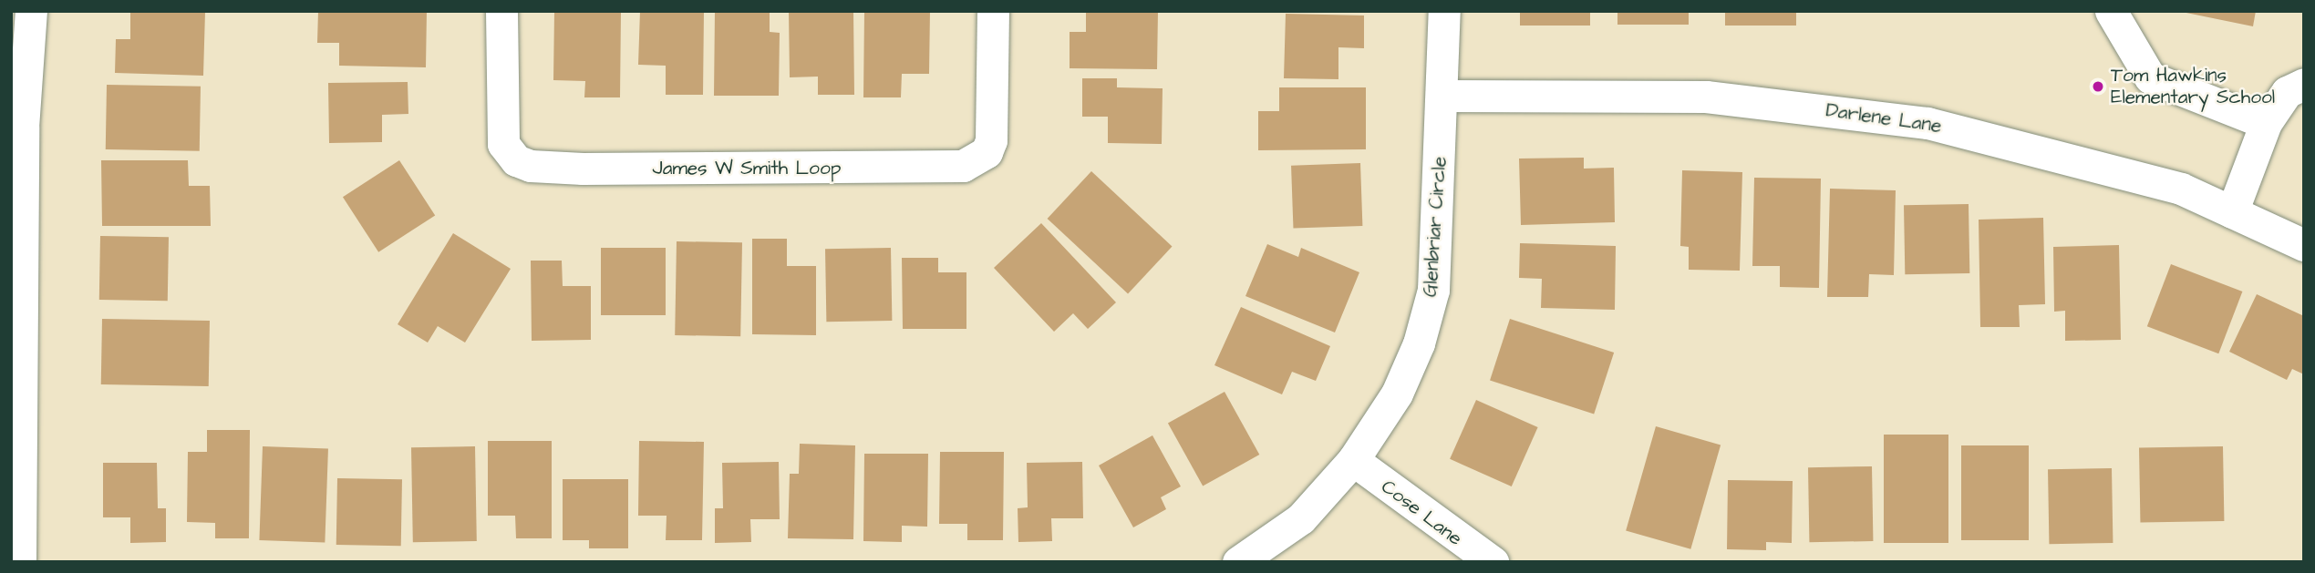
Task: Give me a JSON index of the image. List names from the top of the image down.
{
  "streets": {
    "street": [
      "Darlene Lane",
      "James W Smith Loop",
      "Glenbriar Circle",
      "Cose Lane"
    ]
  },
  "crossings": [
    ["Darlene Lane", "Glenbriar Circle"],
    ["Glenbriar Circle", "Cose Lane"]
  ],
  "places": ["Tom Hawkins Elementary School"]
}
